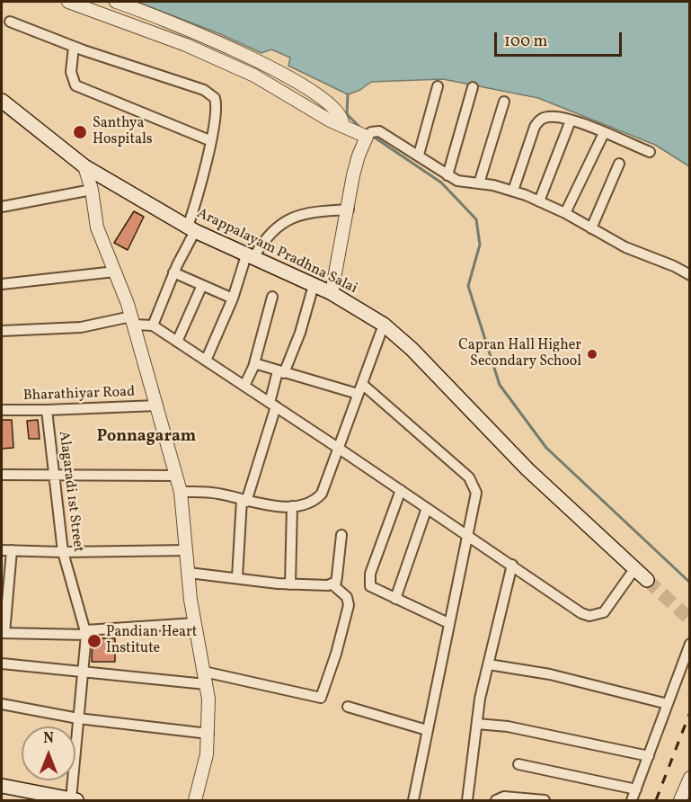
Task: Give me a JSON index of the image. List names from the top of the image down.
{
  "streets": {
    "main road": ["Arappalayam Pradhna Salai"],
    "street": ["Bharathiyar Road", "Alagaradi 1st Street"]
  },
  "crossings": [
    ["Bharathiyar Road", "Alagaradi 1st Street"]
  ],
  "districts": ["Ponnagaram"],
  "places": ["Santhya Hospitals", "Capran Hall Higher Secondary School", "Pandian Heart Institute"],
  "scale_bar": "100 m",
  "north": "top"
}
